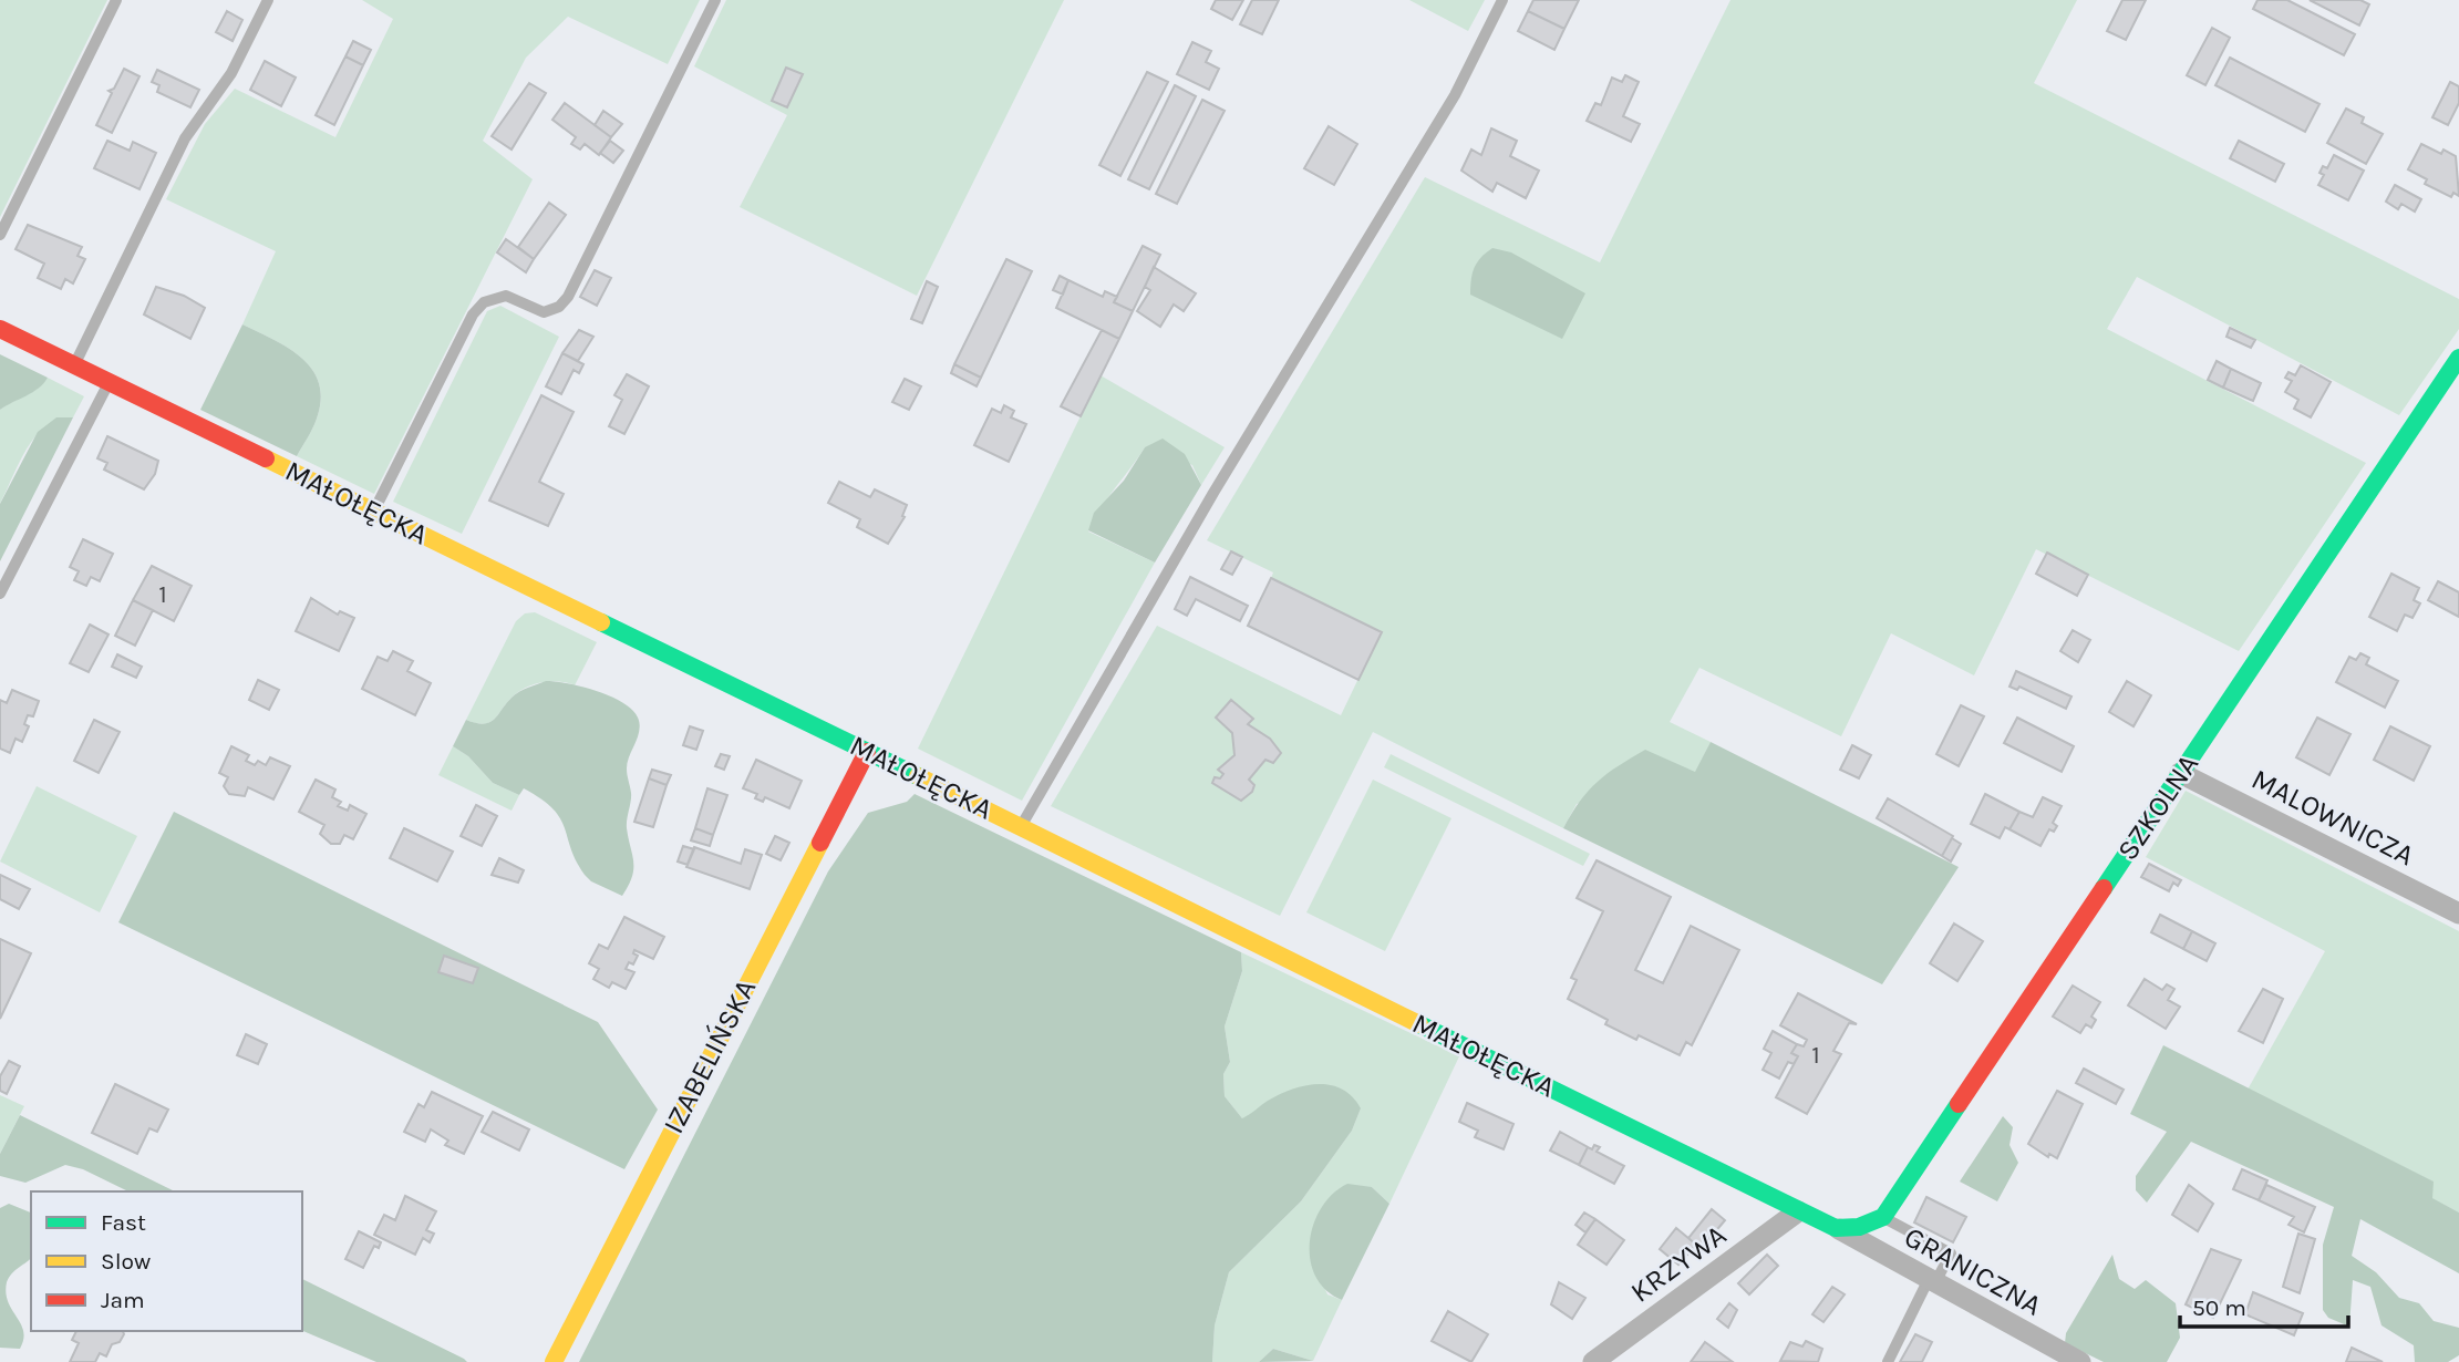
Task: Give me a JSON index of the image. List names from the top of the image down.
{
  "streets": {
    "street": [
      "MAŁOŁĘCKA",
      "SZKOLNA",
      "MALOWNICZA",
      "IZABELIŃSKA",
      "KRZYWA",
      "GRANICZNA"
    ]
  },
  "crossings": [
    ["MAŁOŁĘCKA", "IZABELIŃSKA"],
    ["MAŁOŁĘCKA", "KRZYWA"],
    ["MAŁOŁĘCKA", "GRANICZNA"],
    ["SZKOLNA", "MALOWNICZA"]
  ],
  "house_numbers": ["1", "1"],
  "legend": ["Fast", "Slow", "Jam"],
  "scale_bar": "50 m"
}
